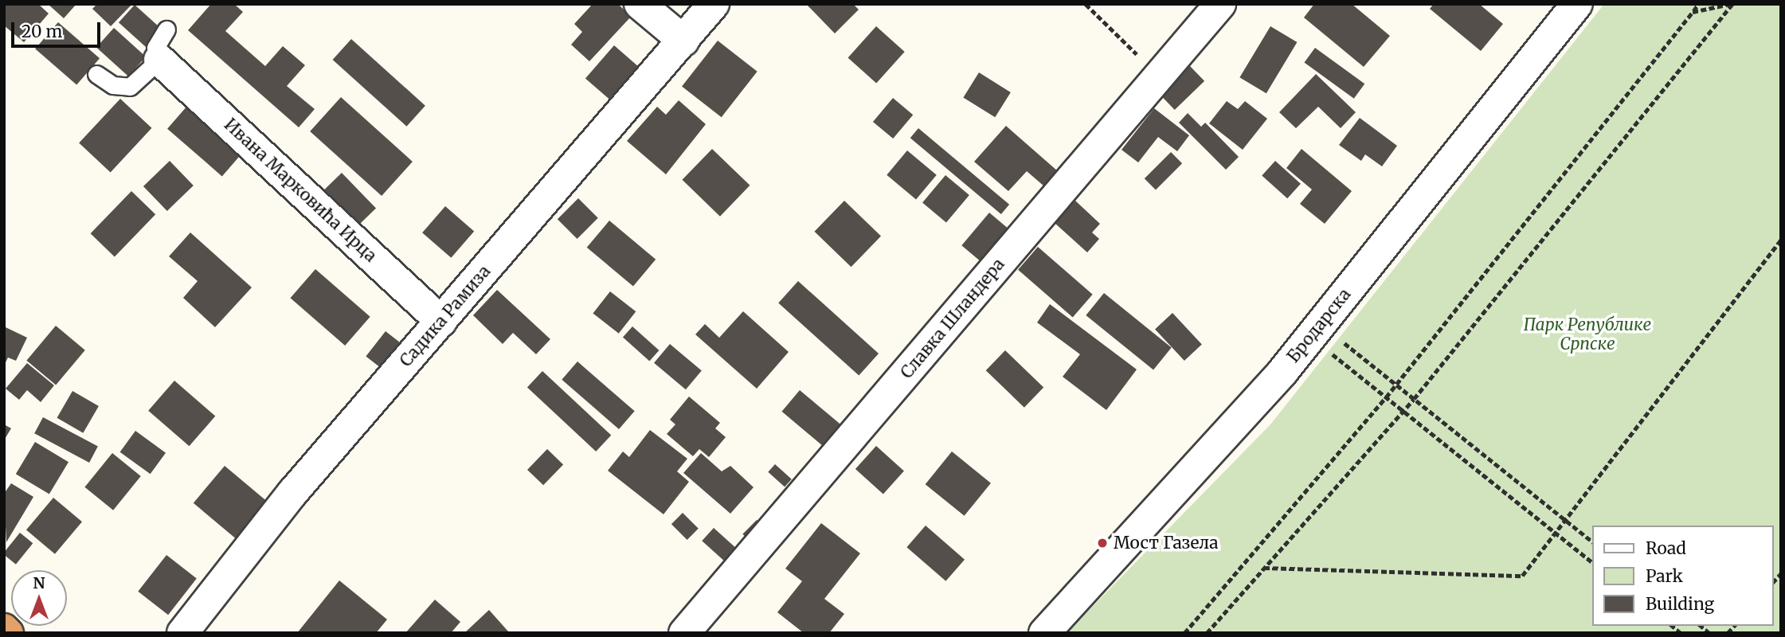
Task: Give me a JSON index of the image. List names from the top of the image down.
{
  "streets": {
    "street": [
      "Ивана Марковића Ирца",
      "Садика Рамиза",
      "Славка Шландера",
      "Бродарска"
    ]
  },
  "crossings": [
    ["Ивана Марковића Ирца", "Садика Рамиза"]
  ],
  "parks": ["Парк Републике Српске"],
  "places": ["Мост Газела"],
  "legend": ["Road", "Park", "Building"],
  "scale_bar": "20 m",
  "north": "top"
}
